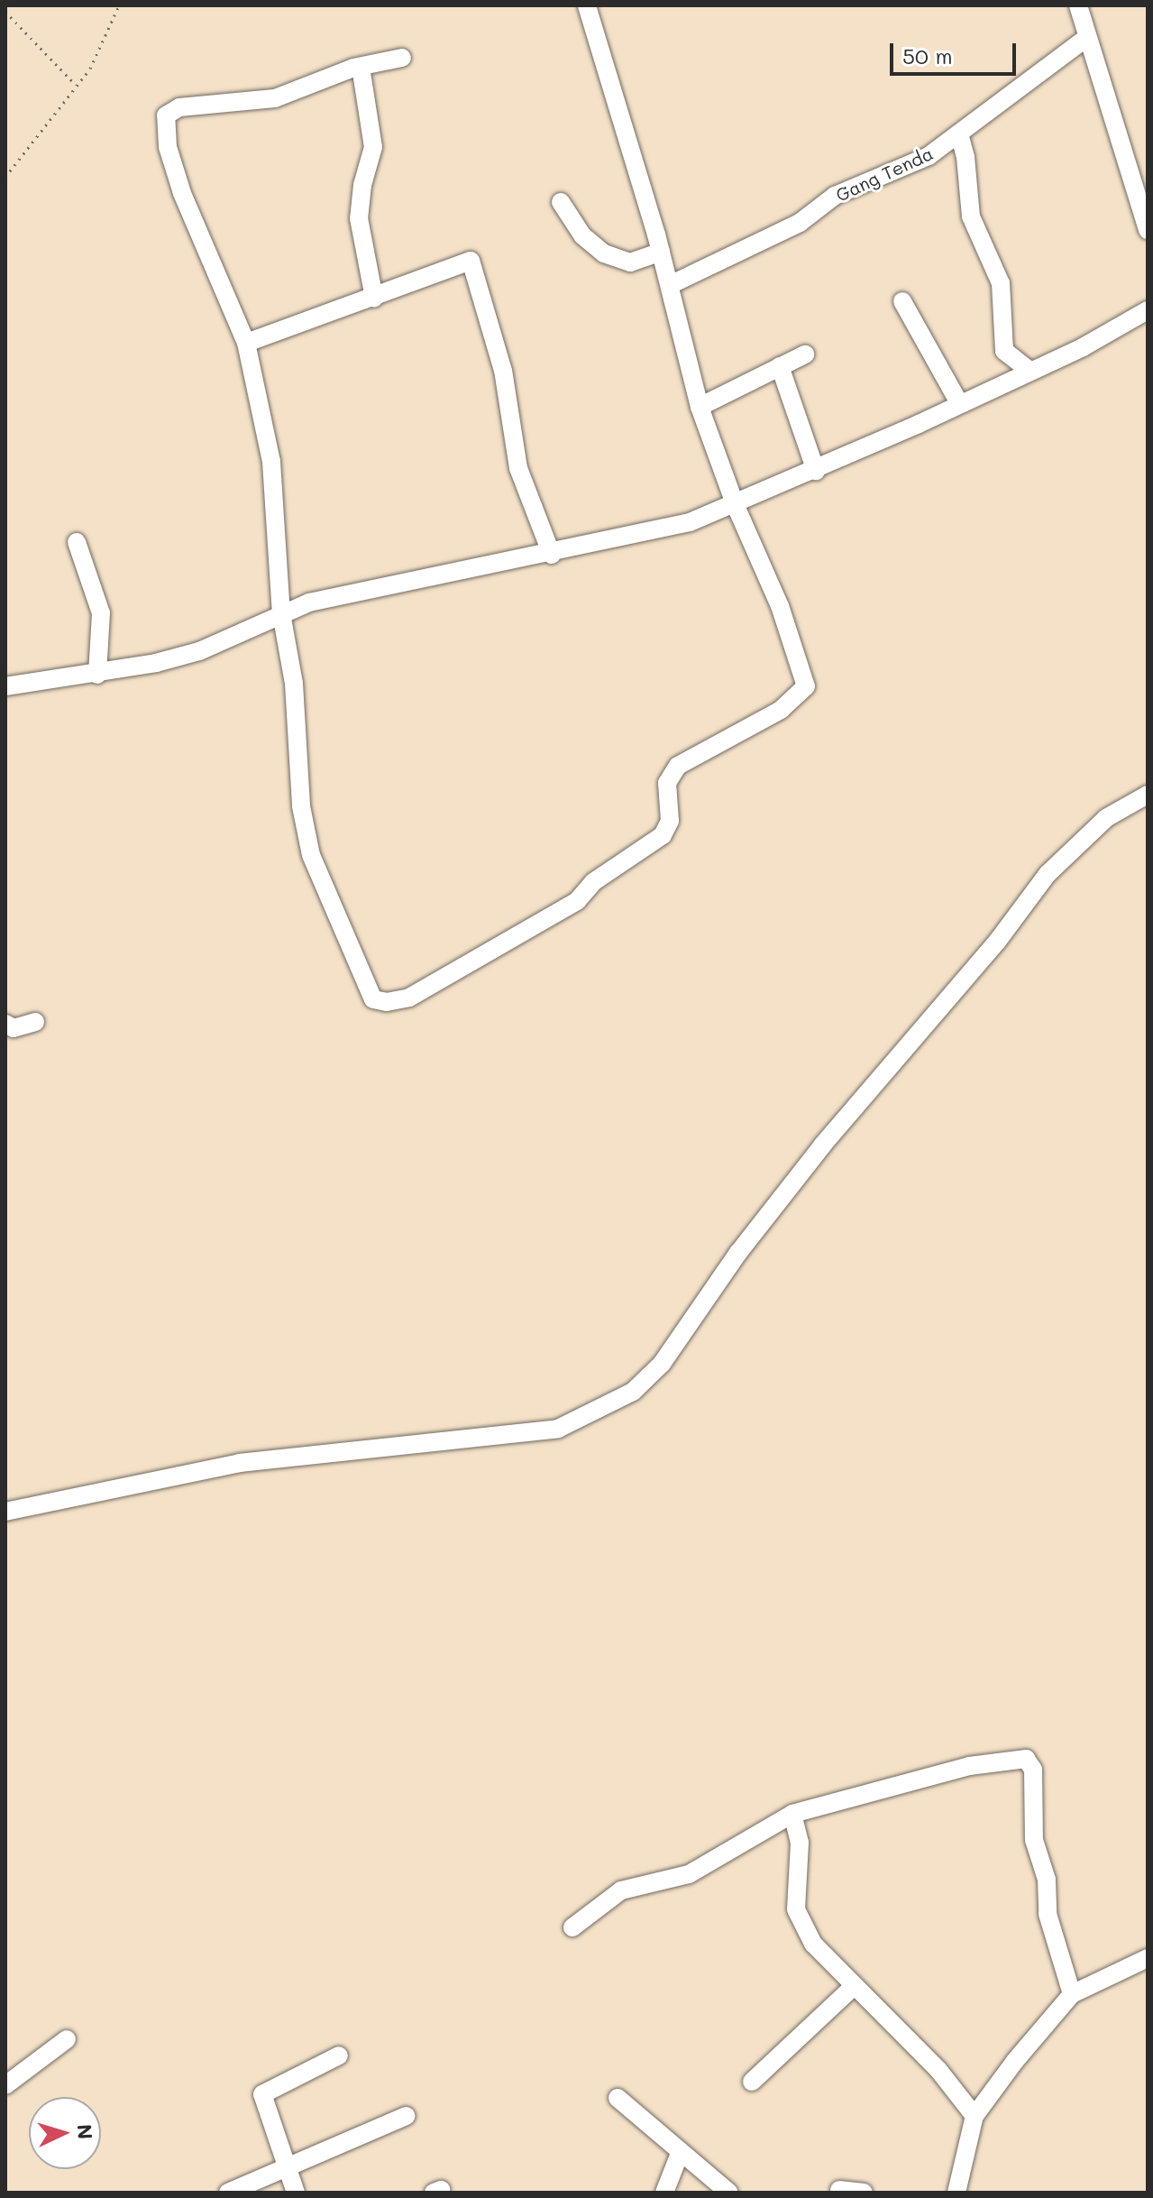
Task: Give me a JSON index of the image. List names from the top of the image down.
{
  "streets": {
    "street": ["Gang Tenda"]
  },
  "scale_bar": "50 m",
  "north": "right"
}
